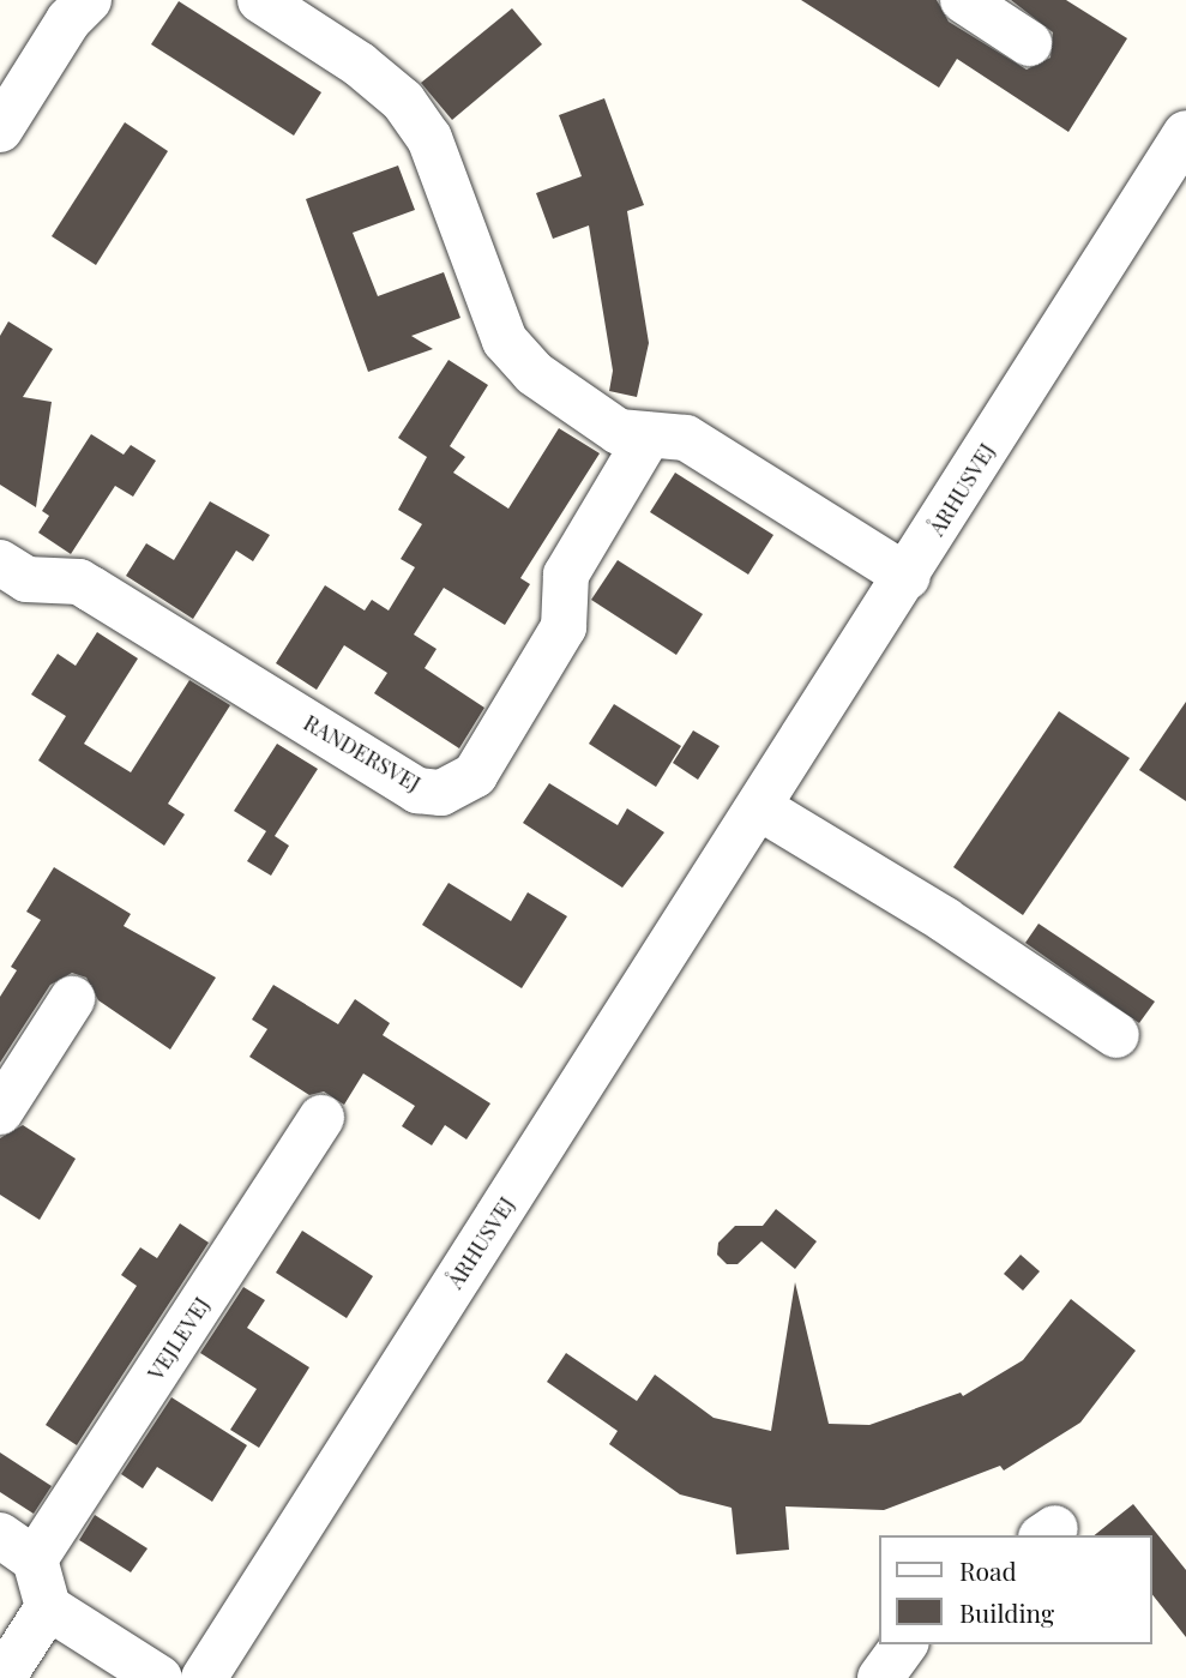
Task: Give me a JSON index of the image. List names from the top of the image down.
{
  "streets": {
    "street": ["ÅRHUSVEJ", "RANDERSVEJ", "VEJLEVEJ"]
  },
  "legend": ["Road", "Building"]
}
